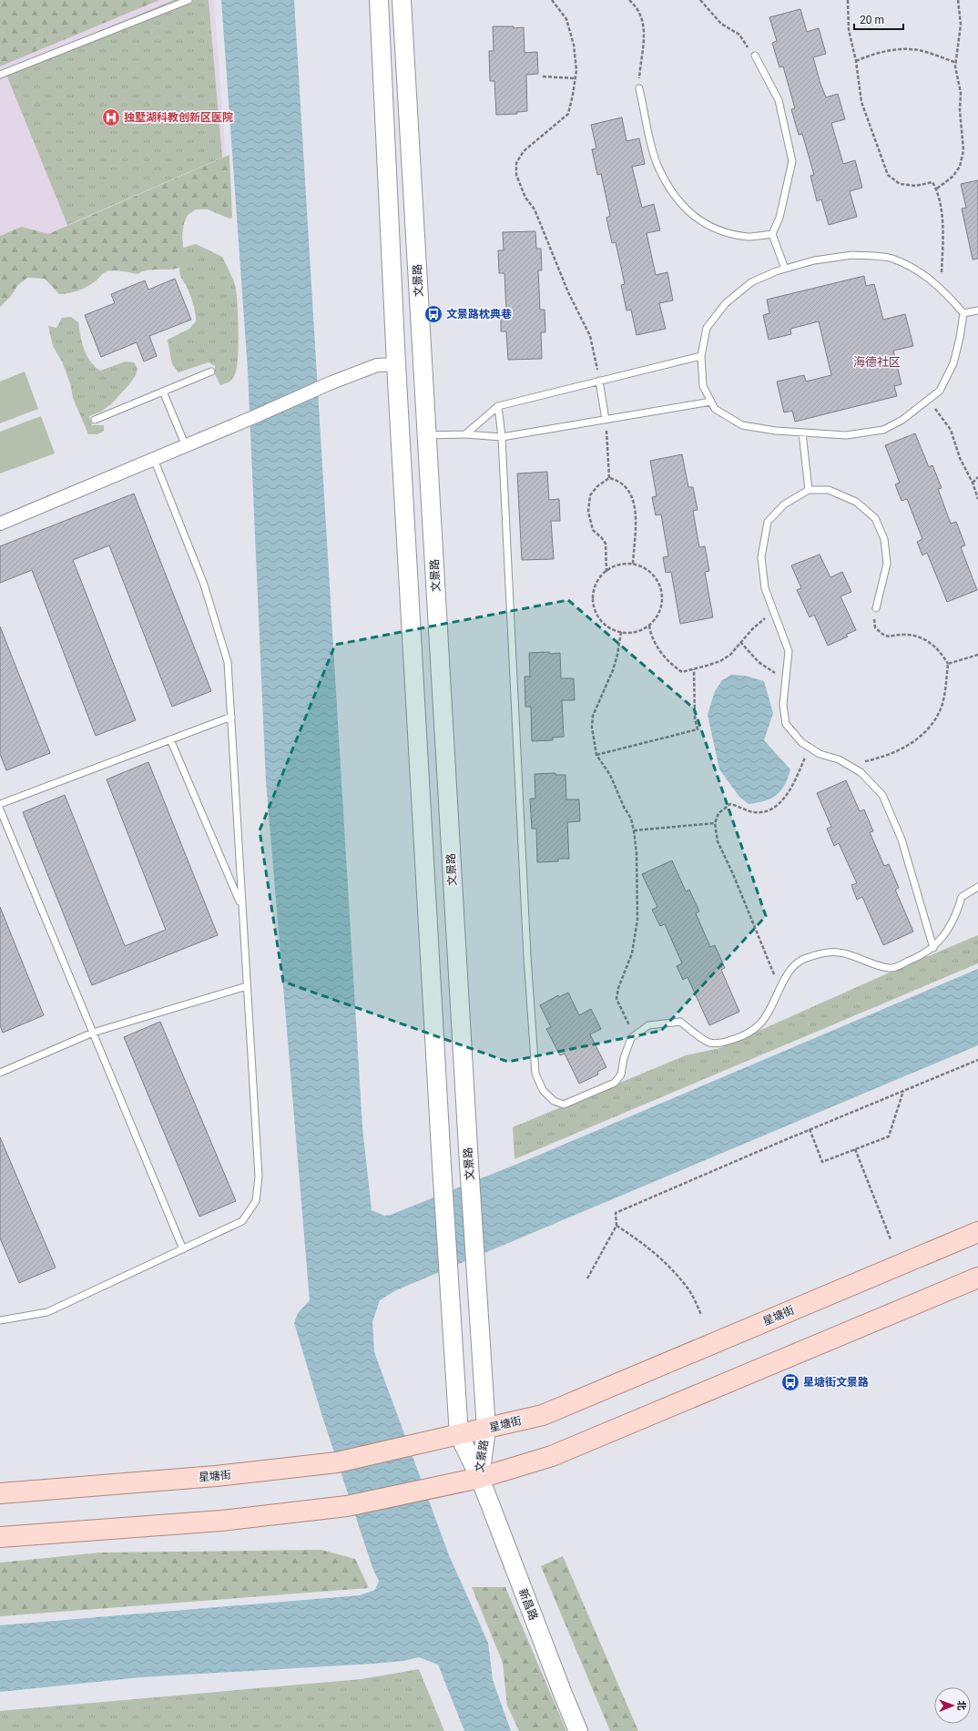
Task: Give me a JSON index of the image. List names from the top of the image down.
{
  "streets": {
    "main road": ["文景路", "星塘街", "新昌路"]
  },
  "crossings": [
    ["文景路", "星塘街"],
    ["文景路", "新昌路"]
  ],
  "districts": ["海德社区"],
  "places": {
    "hospital": ["独墅湖科教创新区医院"],
    "bus stop": ["文景路枕典巷", "星塘街文景路"]
  },
  "scale_bar": "20 m",
  "north": "right"
}
